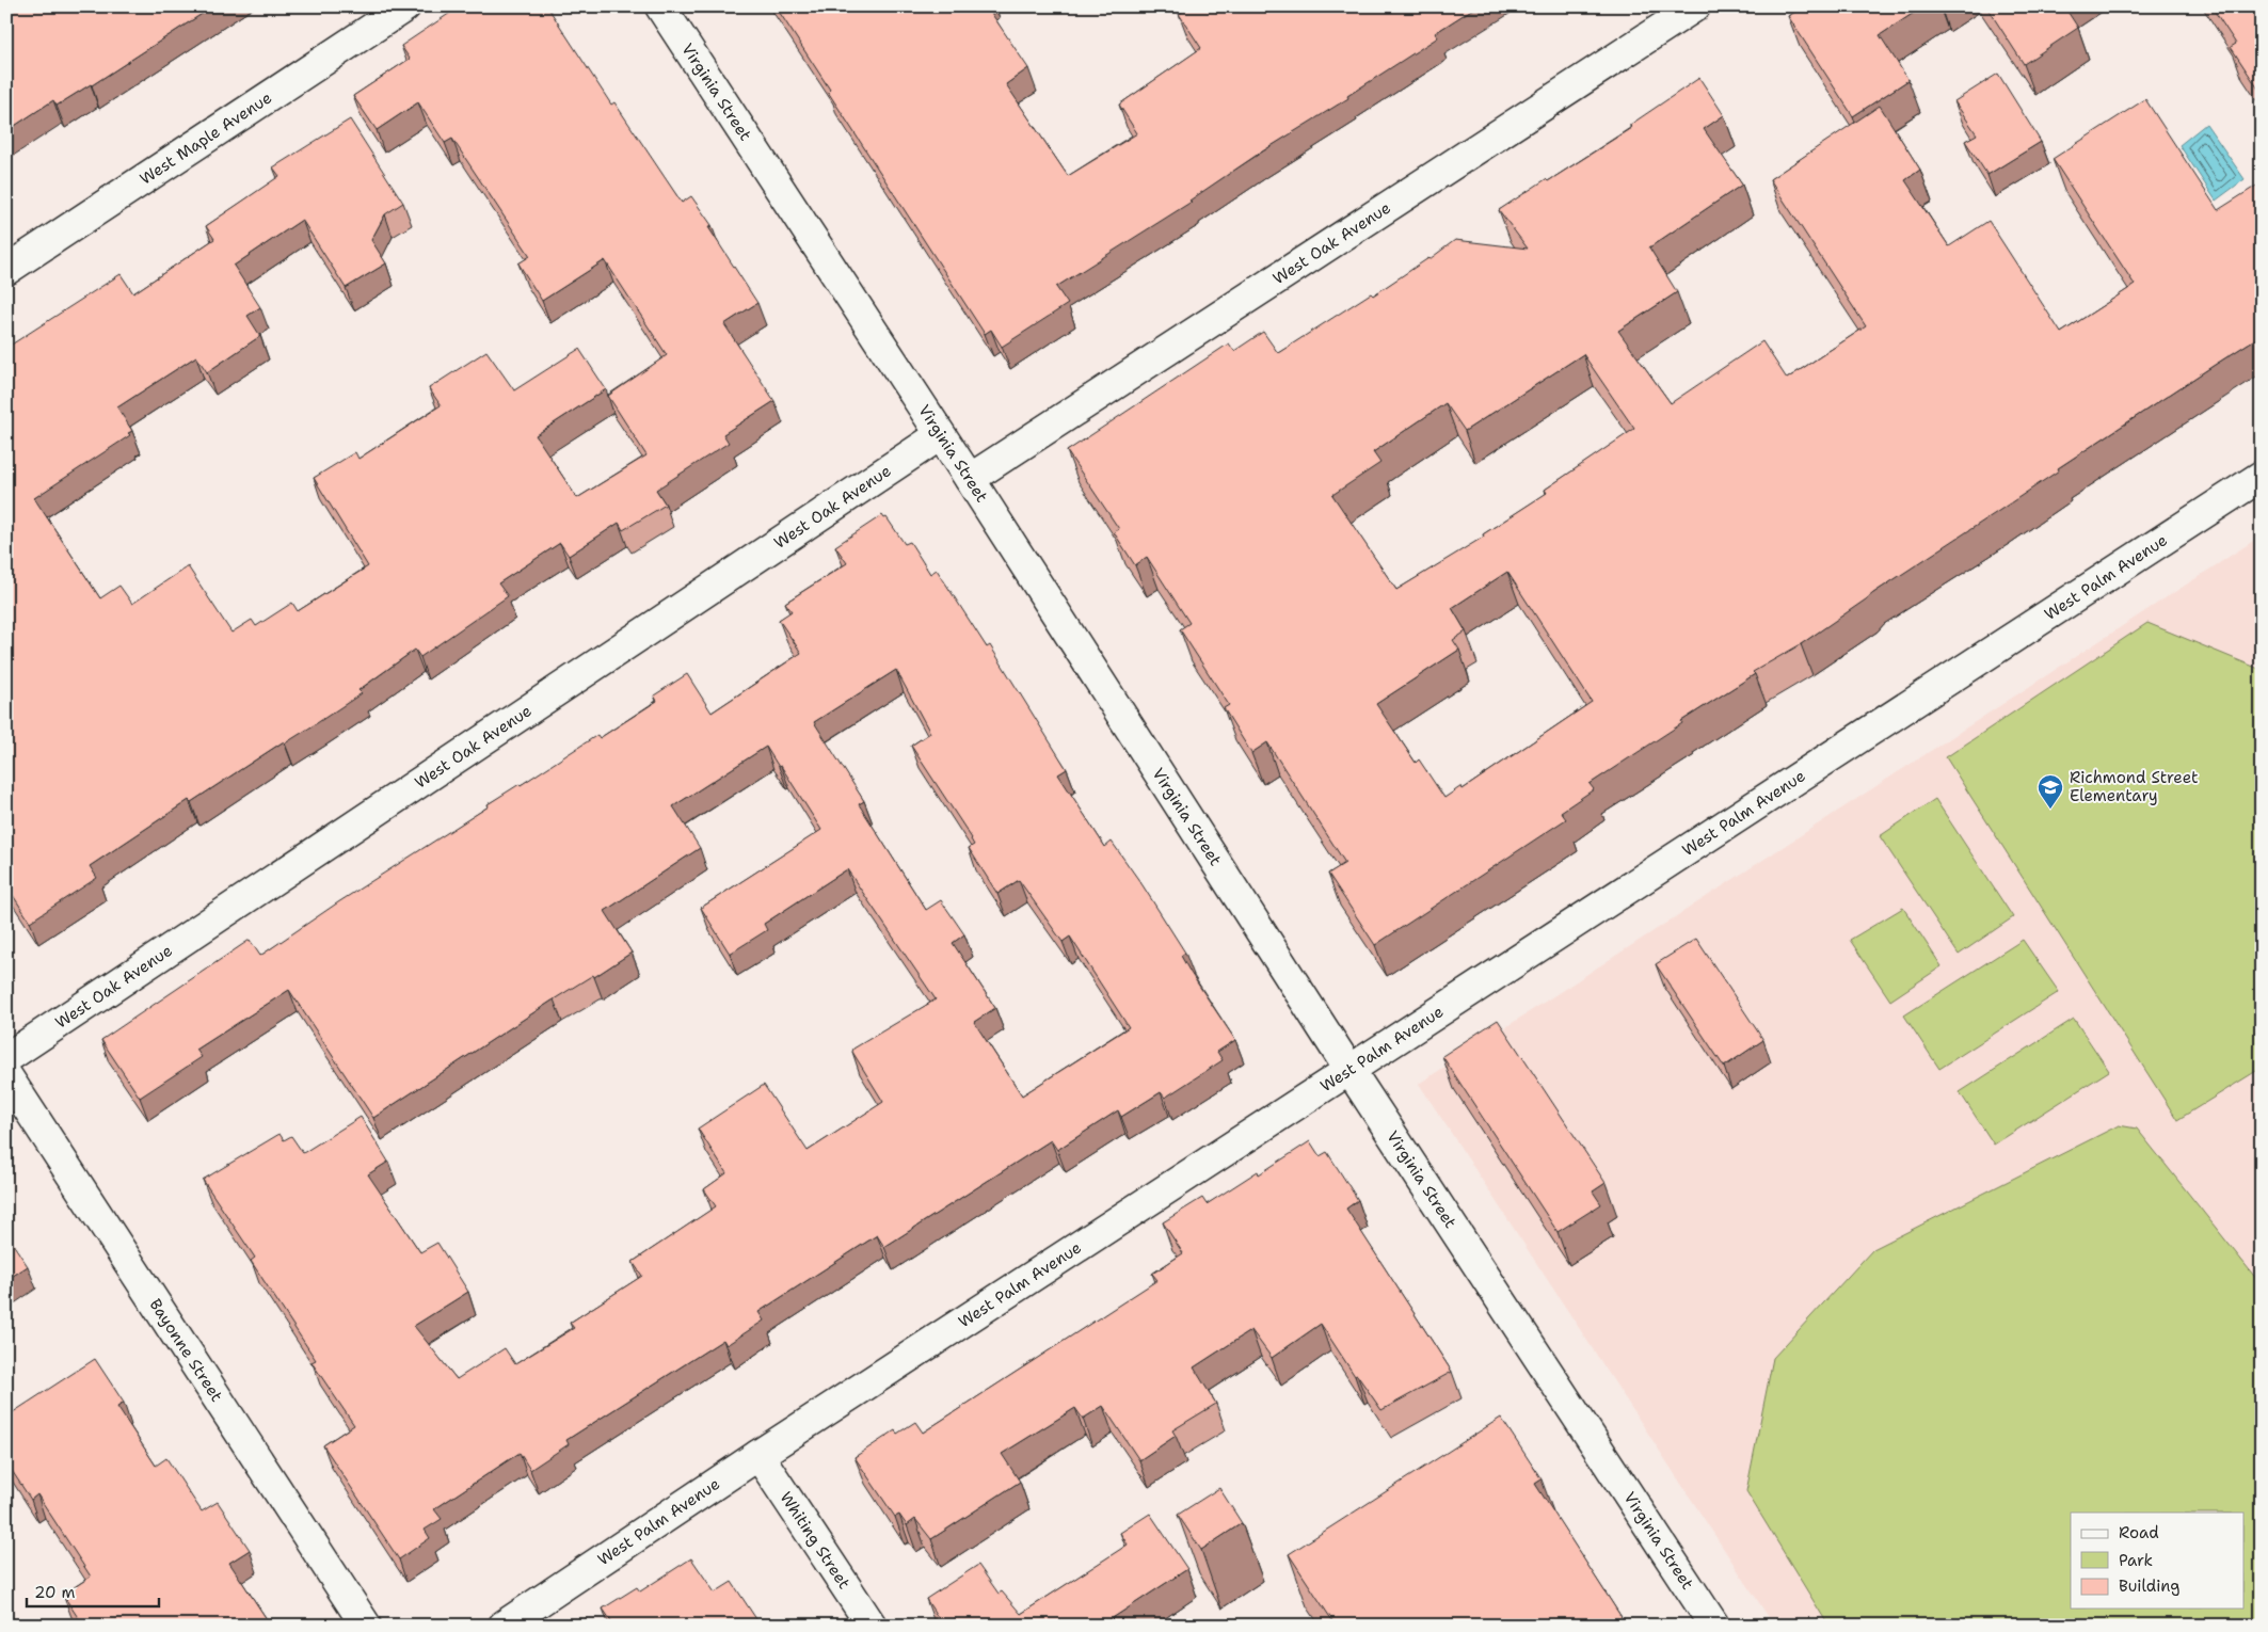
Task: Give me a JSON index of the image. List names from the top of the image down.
{
  "streets": {
    "street": [
      "Virginia Street",
      "West Maple Avenue",
      "West Oak Avenue",
      "West Palm Avenue",
      "Bayonne Street",
      "Whiting Street"
    ]
  },
  "crossings": [
    ["Virginia Street", "West Oak Avenue"],
    ["Virginia Street", "West Palm Avenue"],
    ["West Palm Avenue", "Whiting Street"]
  ],
  "places": {
    "school or university": ["Richmond Street Elementary"]
  },
  "legend": ["Road", "Park", "Building"],
  "scale_bar": "20 m"
}
